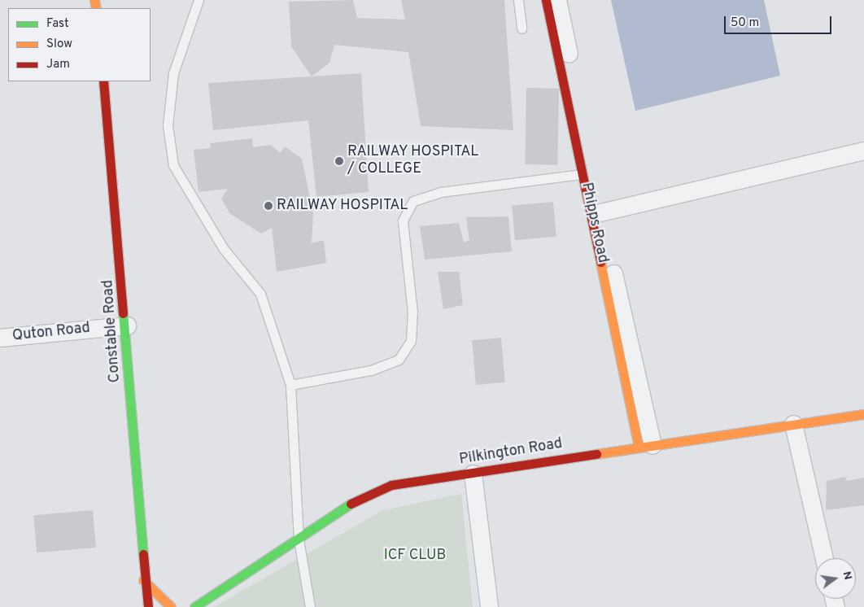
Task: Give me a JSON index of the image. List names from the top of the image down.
{
  "streets": {
    "street": [
      "Phipps Road",
      "Constable Road",
      "Quton Road",
      "Pilkington Road"
    ]
  },
  "crossings": [
    ["Phipps Road", "Pilkington Road"],
    ["Constable Road", "Quton Road"]
  ],
  "parks": ["ICF CLUB"],
  "places": ["RAILWAY HOSPITAL / COLLEGE", "RAILWAY HOSPITAL"],
  "legend": ["Fast", "Slow", "Jam"],
  "scale_bar": "50 m",
  "north": "right"
}
